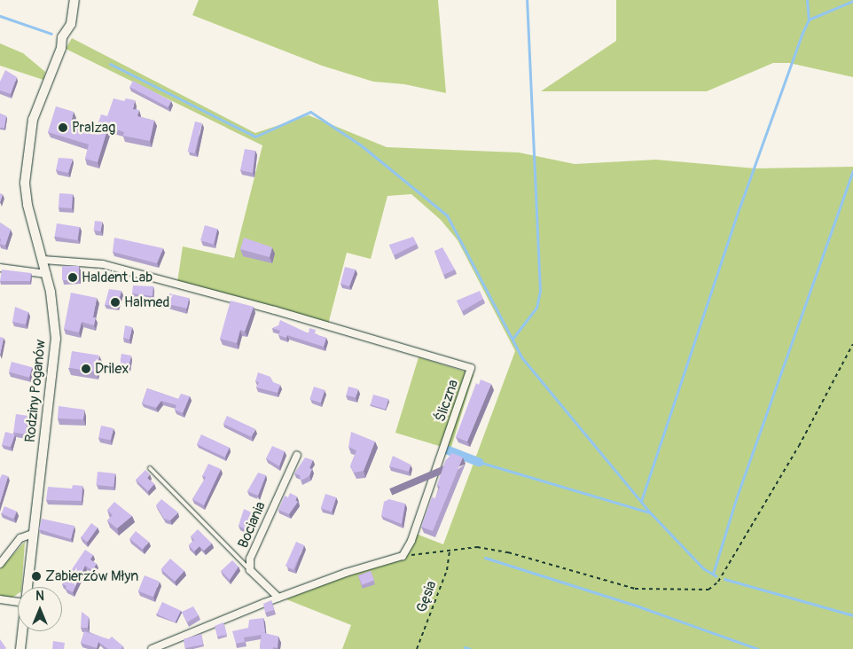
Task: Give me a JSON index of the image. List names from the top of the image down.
{
  "streets": {
    "street": ["Rodziny Poganów", "Śliczna", "Bociania"],
    "path": ["Gęsia"]
  },
  "crossings": [
    ["Rodziny Poganów", "Śliczna"]
  ],
  "places": [
    "Pralzag",
    "Haldent Lab",
    "Halmed",
    "Drilex",
    "Zabierzów Młyn"
  ],
  "north": "top"
}
